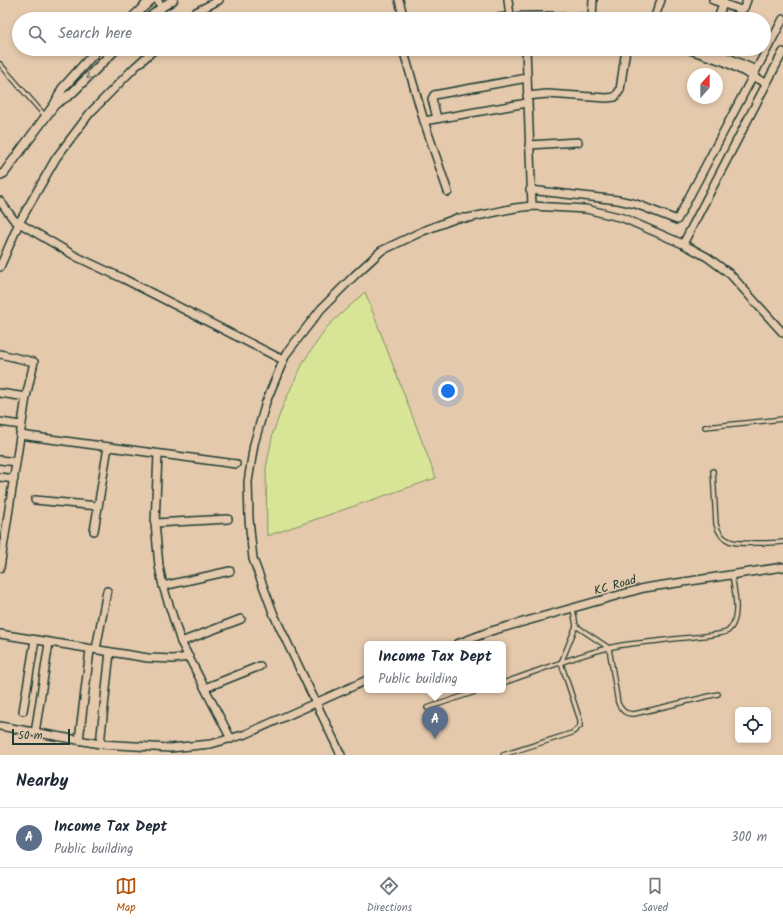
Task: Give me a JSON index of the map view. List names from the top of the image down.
{
  "streets": {
    "street": ["KC Road"]
  },
  "scale_bar": "50 m",
  "north": "top",
  "page": {
    "search": "Search here",
    "popup": ["Income Tax Dept", "Public building"],
    "pins": "A",
    "scale": "50 m",
    "heading": "Nearby",
    "list": [
      {
        "mark": "A",
        "name": "Income Tax Dept",
        "note": "Public building",
        "value": "300 m"
      }
    ],
    "nav": ["Map", "Directions", "Saved"]
  }
}
